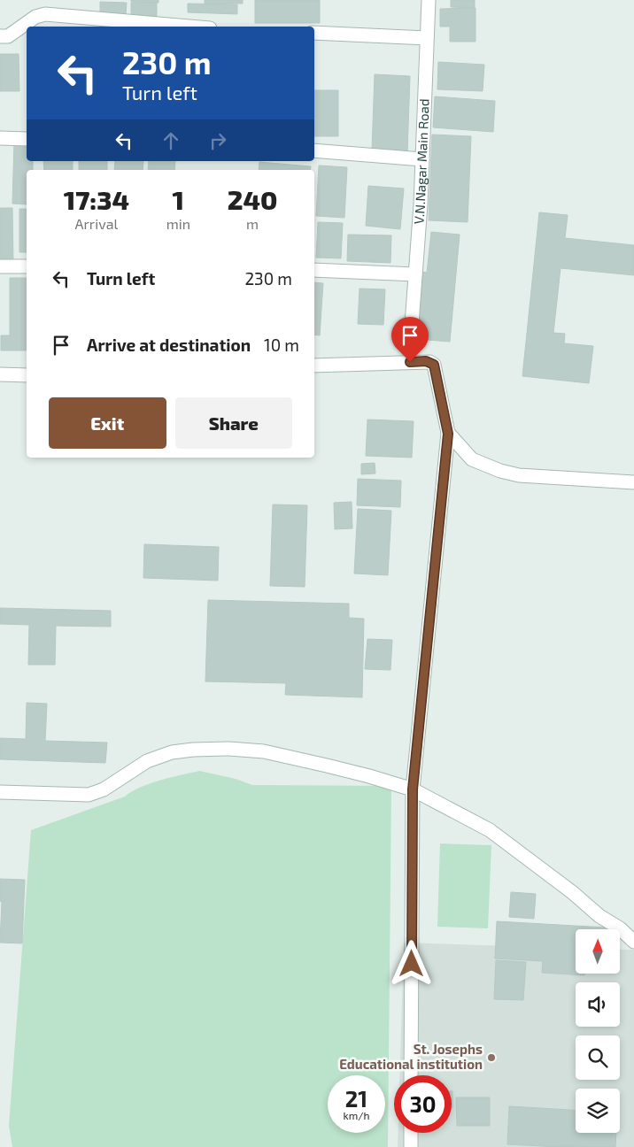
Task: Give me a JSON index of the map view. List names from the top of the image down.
{
  "streets": {
    "street": ["V.N.Nagar Main Road"]
  },
  "places": ["St. Josephs Educational institution"],
  "north": "top",
  "page": {
    "turn": ["230 m", "Turn left"],
    "eta": [
      "17:34",
      "Arrival",
      "1",
      "min",
      "240",
      "m"
    ],
    "list": [
      {
        "name": "Turn left",
        "value": "230 m"
      },
      {
        "name": "Arrive at destination",
        "value": "10 m"
      }
    ],
    "buttons": ["Exit", "Share"],
    "speed": "21 km/h",
    "limit": "30"
  }
}
